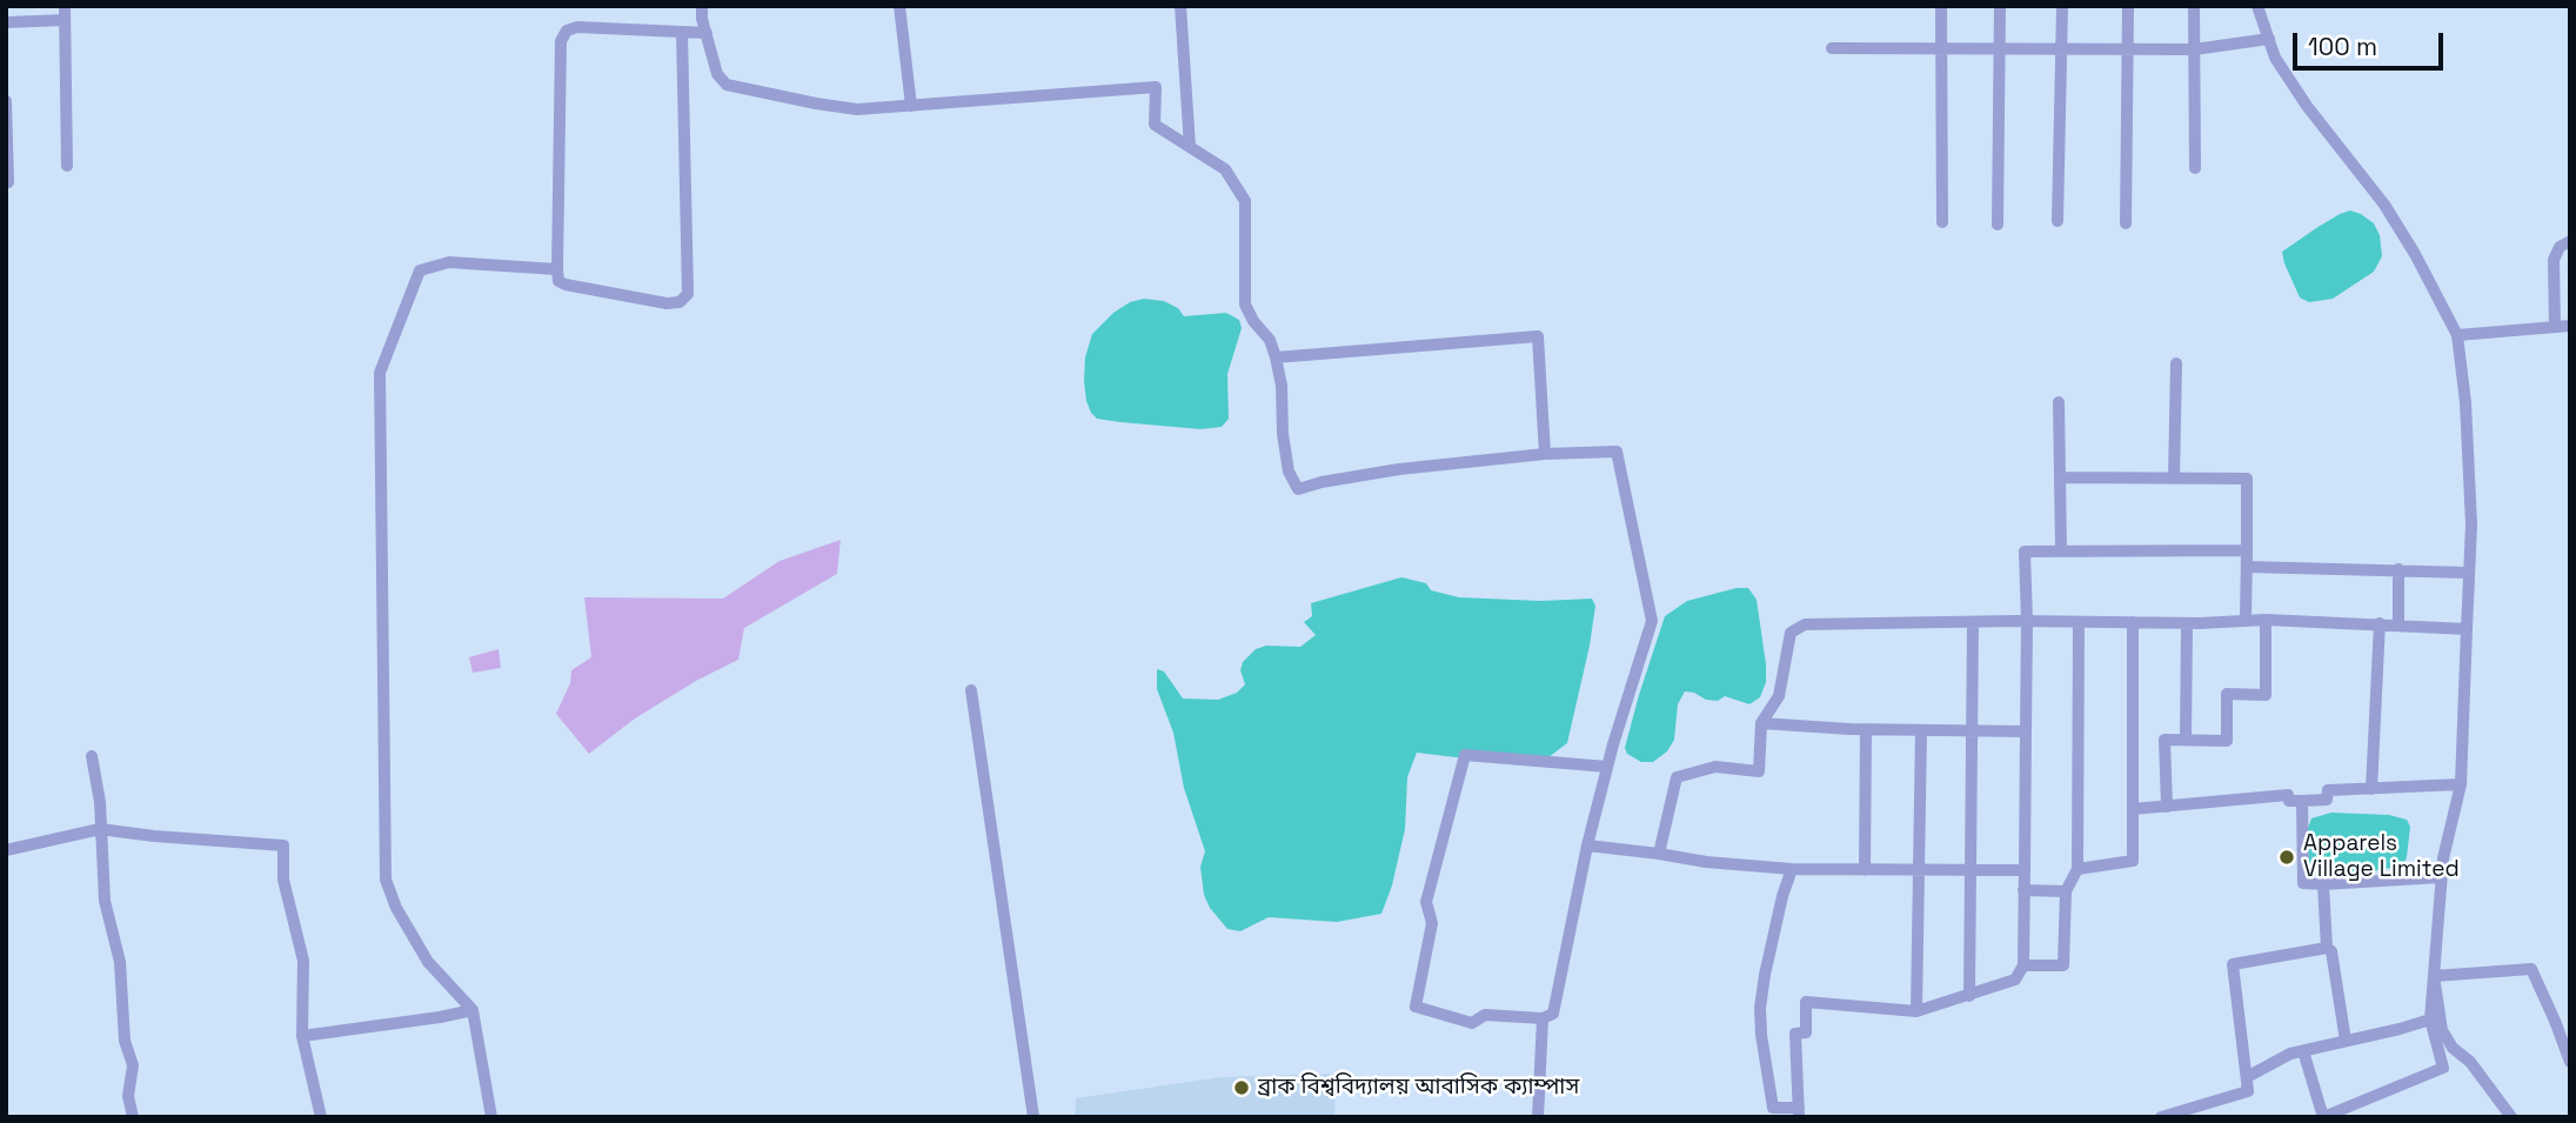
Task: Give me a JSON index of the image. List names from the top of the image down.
{
  "places": ["Apparels Village Limited", "ব্রাক বিশ্ববিদ্যালয় আবাসিক ক্যাম্পাস"],
  "scale_bar": "100 m"
}
